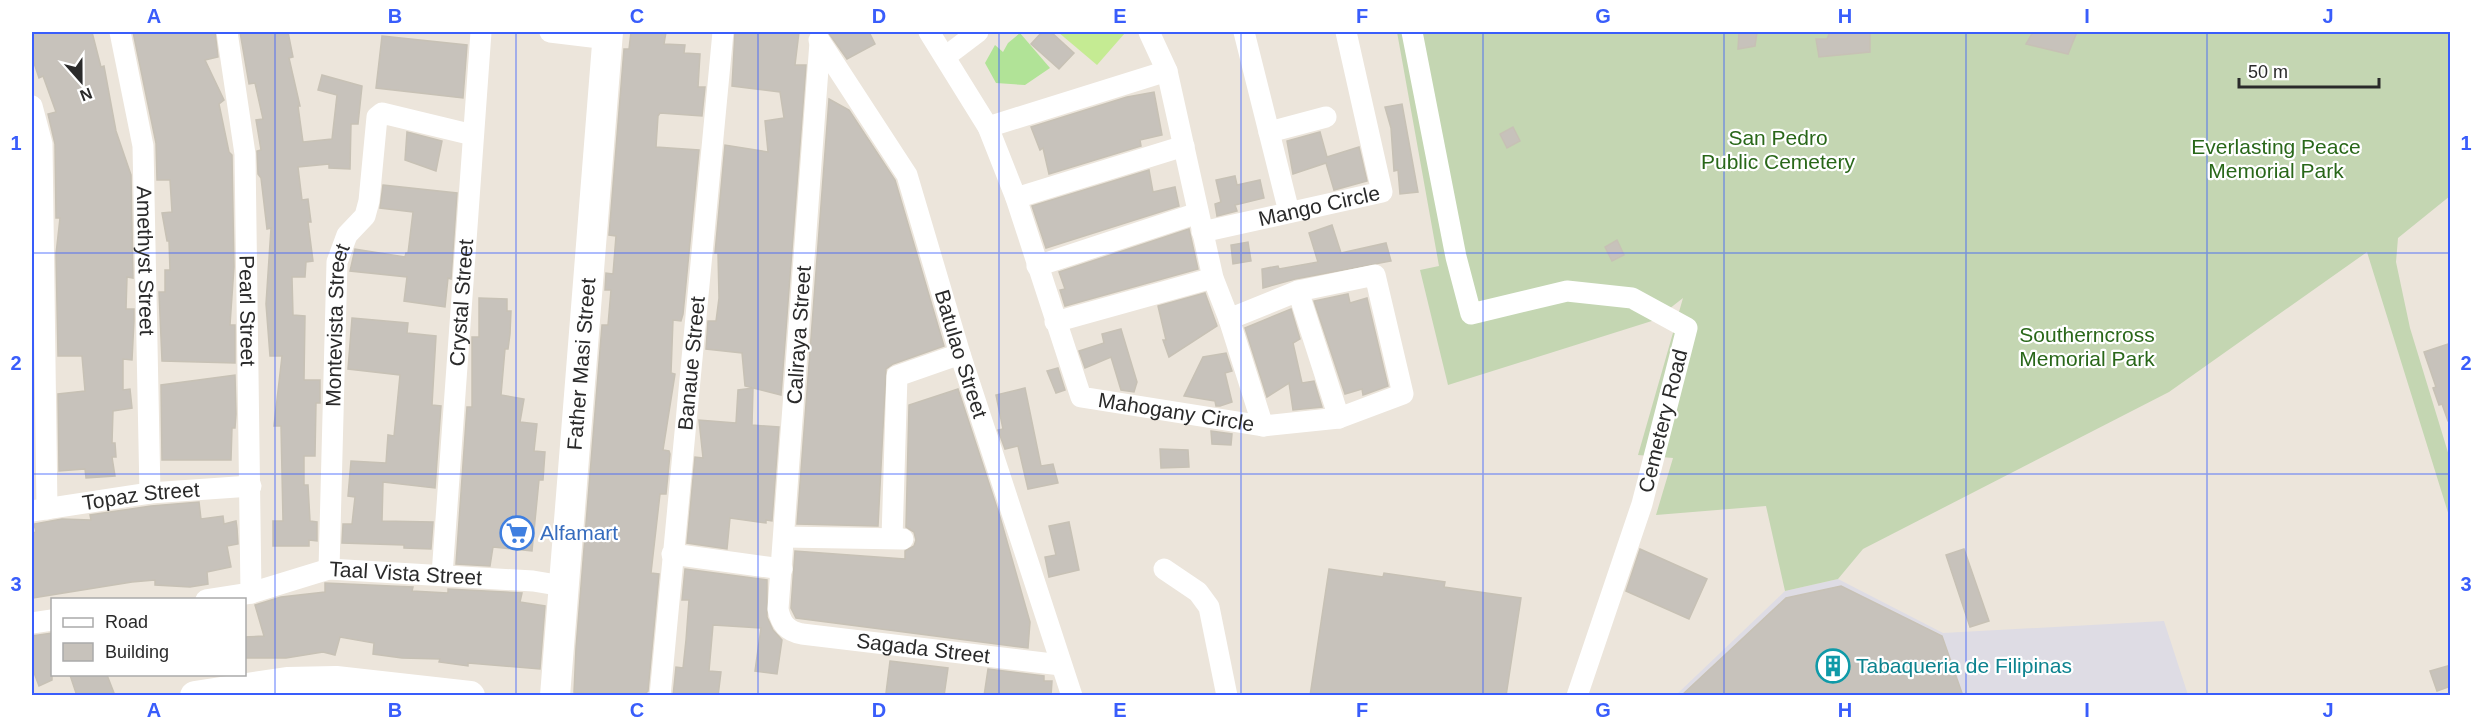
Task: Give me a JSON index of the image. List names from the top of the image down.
{
  "streets": {
    "street": [
      "Mango Circle",
      "Amethyst Street",
      "Crystal Street",
      "Pearl Street",
      "Montevista Street",
      "Caliraya Street",
      "Batulao Street",
      "Father Masi Street",
      "Banaue Street",
      "Mahogany Circle",
      "Cemetery Road",
      "Topaz Street",
      "Taal Vista Street",
      "Sagada Street"
    ]
  },
  "crossings": [
    ["Mango Circle", "Mahogany Circle"],
    ["Amethyst Street", "Topaz Street"],
    ["Crystal Street", "Montevista Street"],
    ["Crystal Street", "Taal Vista Street"],
    ["Pearl Street", "Topaz Street"],
    ["Pearl Street", "Taal Vista Street"],
    ["Montevista Street", "Taal Vista Street"],
    ["Caliraya Street", "Batulao Street"],
    ["Caliraya Street", "Sagada Street"],
    ["Batulao Street", "Sagada Street"],
    ["Father Masi Street", "Taal Vista Street"]
  ],
  "parks": ["San Pedro Public Cemetery", "Everlasting Peace Memorial Park", "Southerncross Memorial Park"],
  "places": {
    "supermarket": ["Alfamart"],
    "building": ["Tabaqueria de Filipinas"]
  },
  "legend": ["Road", "Building"],
  "scale_bar": "50 m",
  "north": "bottom",
  "grid": {
    "columns": [
      "A",
      "B",
      "C",
      "D",
      "E",
      "F",
      "G",
      "H",
      "I",
      "J"
    ],
    "rows": ["1", "2", "3"]
  }
}
